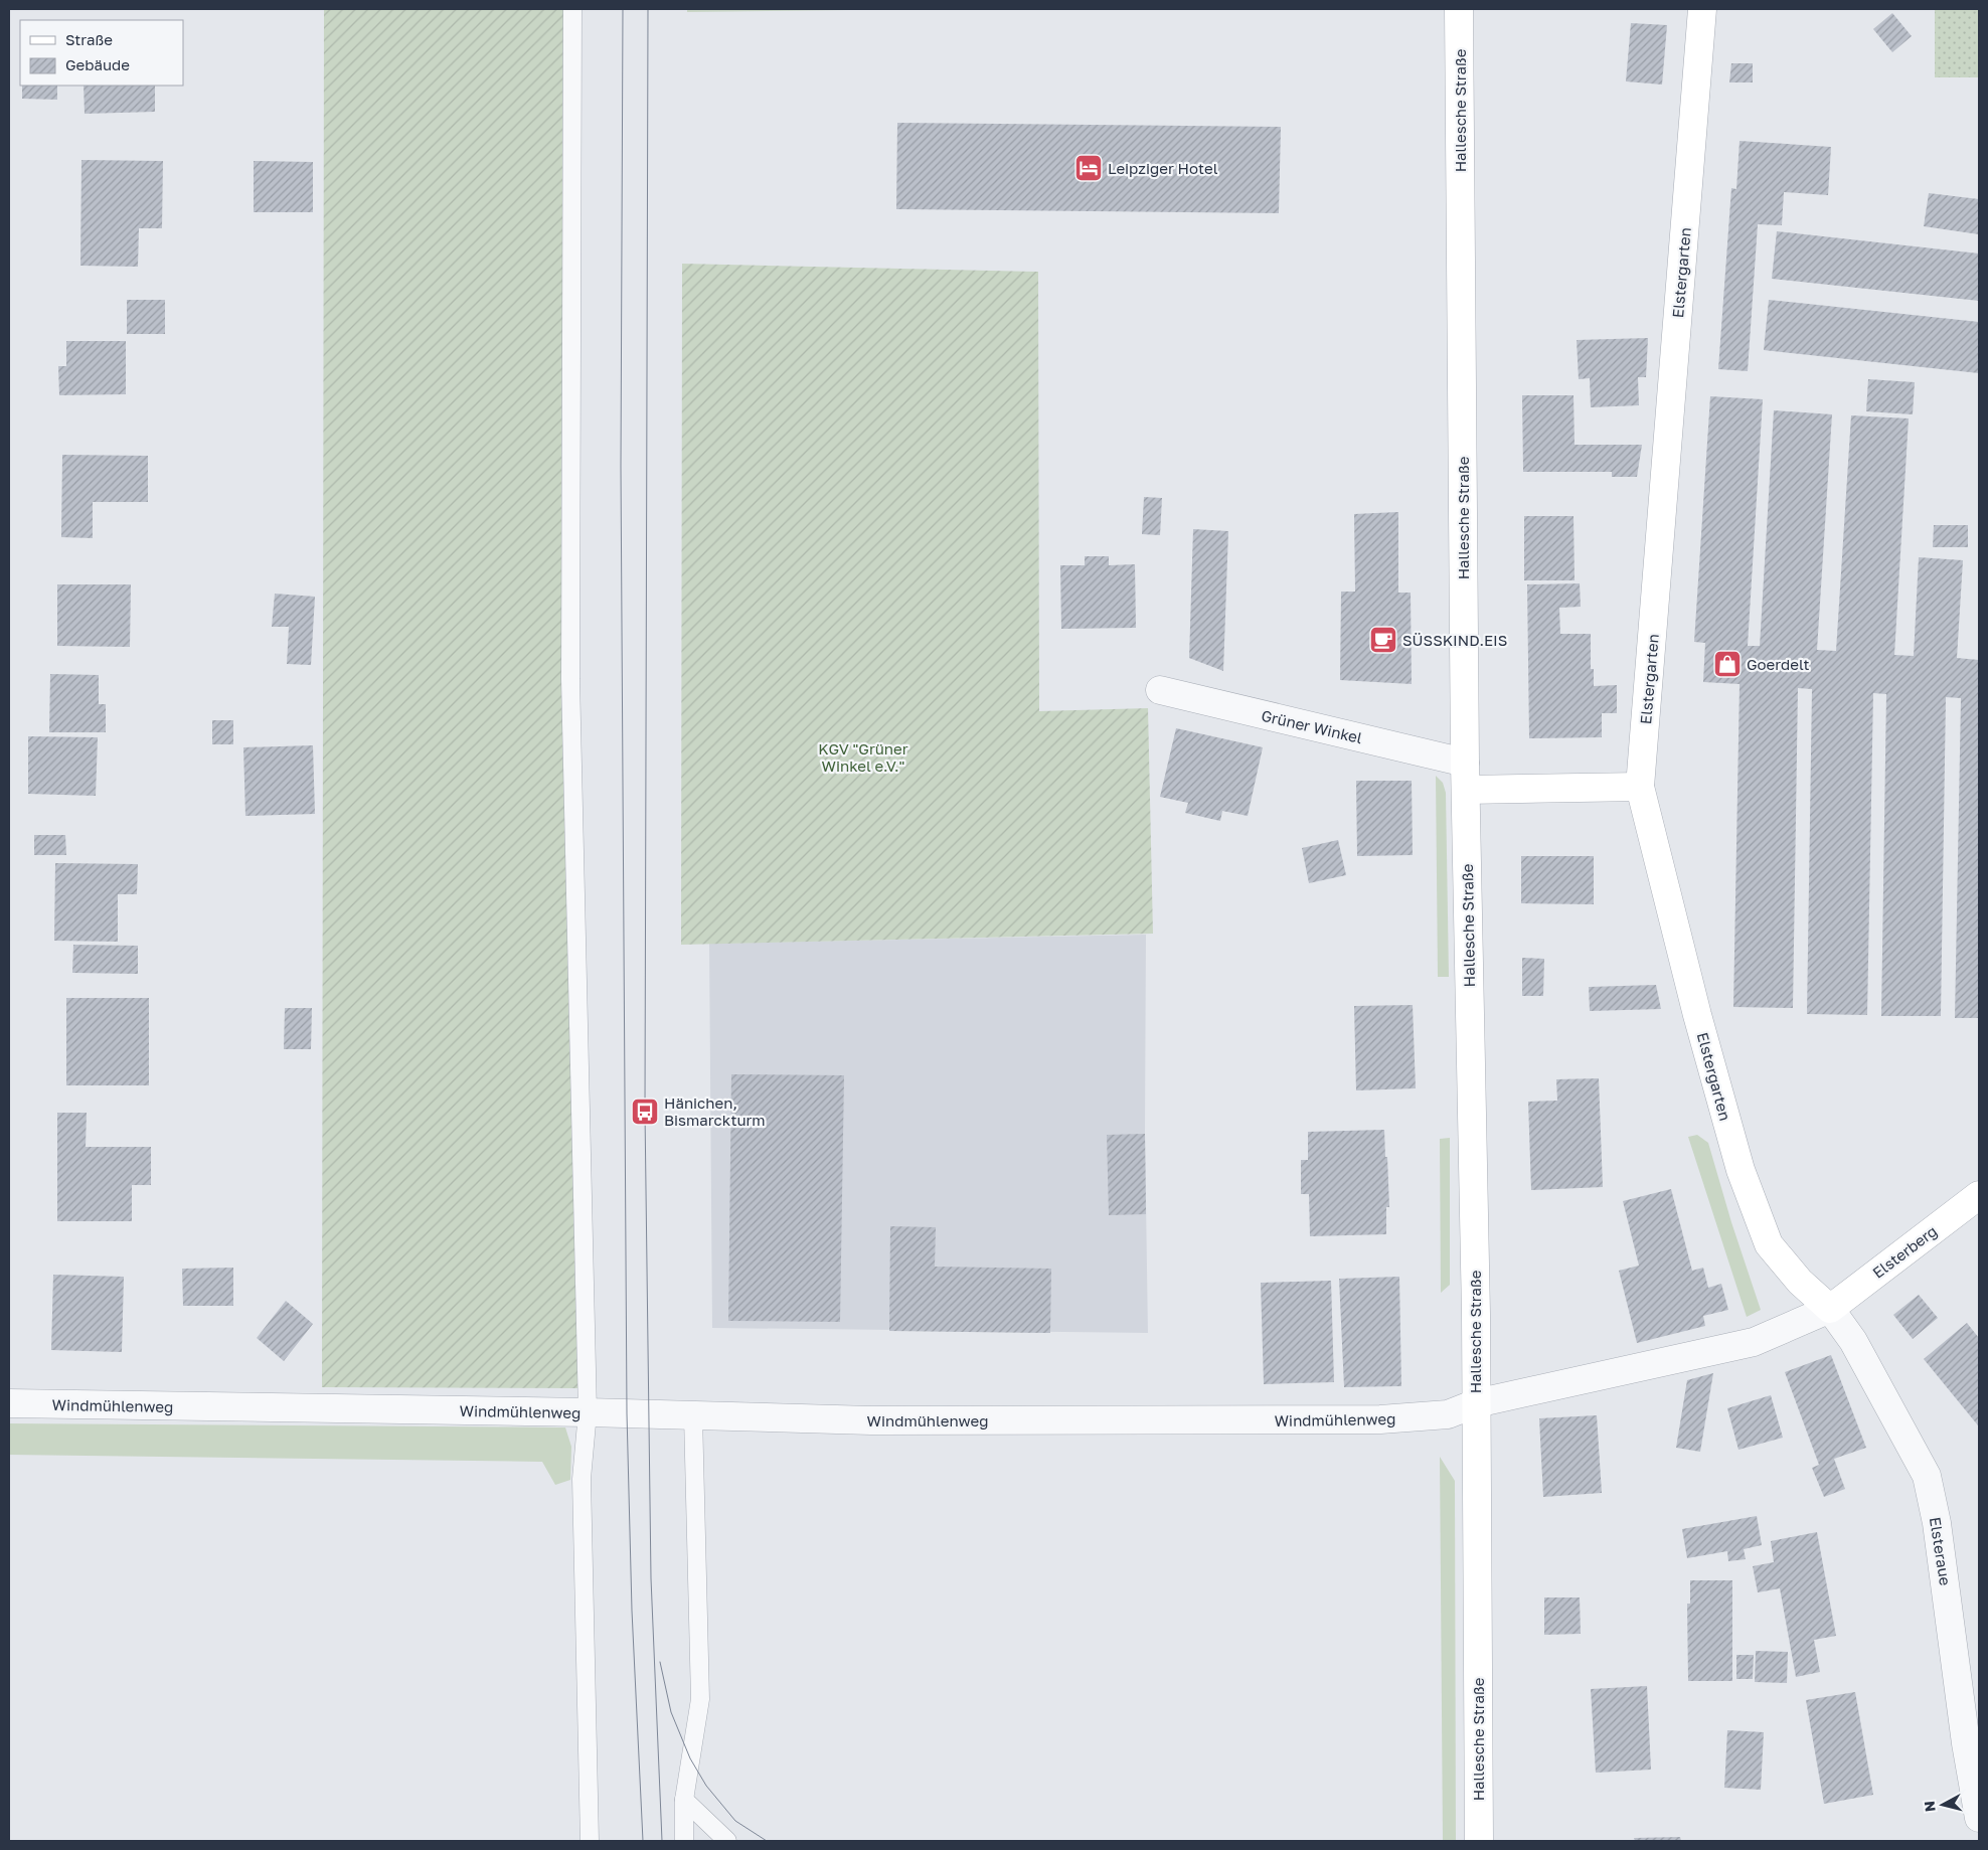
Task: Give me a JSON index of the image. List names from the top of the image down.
{
  "streets": {
    "street": [
      "Hallesche Straße",
      "Elstergarten",
      "Grüner Winkel",
      "Elsterberg",
      "Windmühlenweg",
      "Elsteraue"
    ]
  },
  "crossings": [
    ["Hallesche Straße", "Grüner Winkel"],
    ["Hallesche Straße", "Windmühlenweg"],
    ["Elstergarten", "Grüner Winkel"],
    ["Elstergarten", "Elsterberg"],
    ["Elstergarten", "Windmühlenweg"],
    ["Elstergarten", "Elsteraue"],
    ["Elsterberg", "Windmühlenweg"],
    ["Elsterberg", "Elsteraue"],
    ["Windmühlenweg", "Elsteraue"]
  ],
  "parks": ["KGV \"Grüner Winkel e.V.\""],
  "places": {
    "hotel": ["Leipziger Hotel"],
    "cafe": ["SÜSSKIND.EIS"],
    "shop": ["Goerdelt"],
    "bus stop": ["Hänichen, Bismarckturm"]
  },
  "legend": ["Straße", "Gebäude"],
  "north": "left"
}
